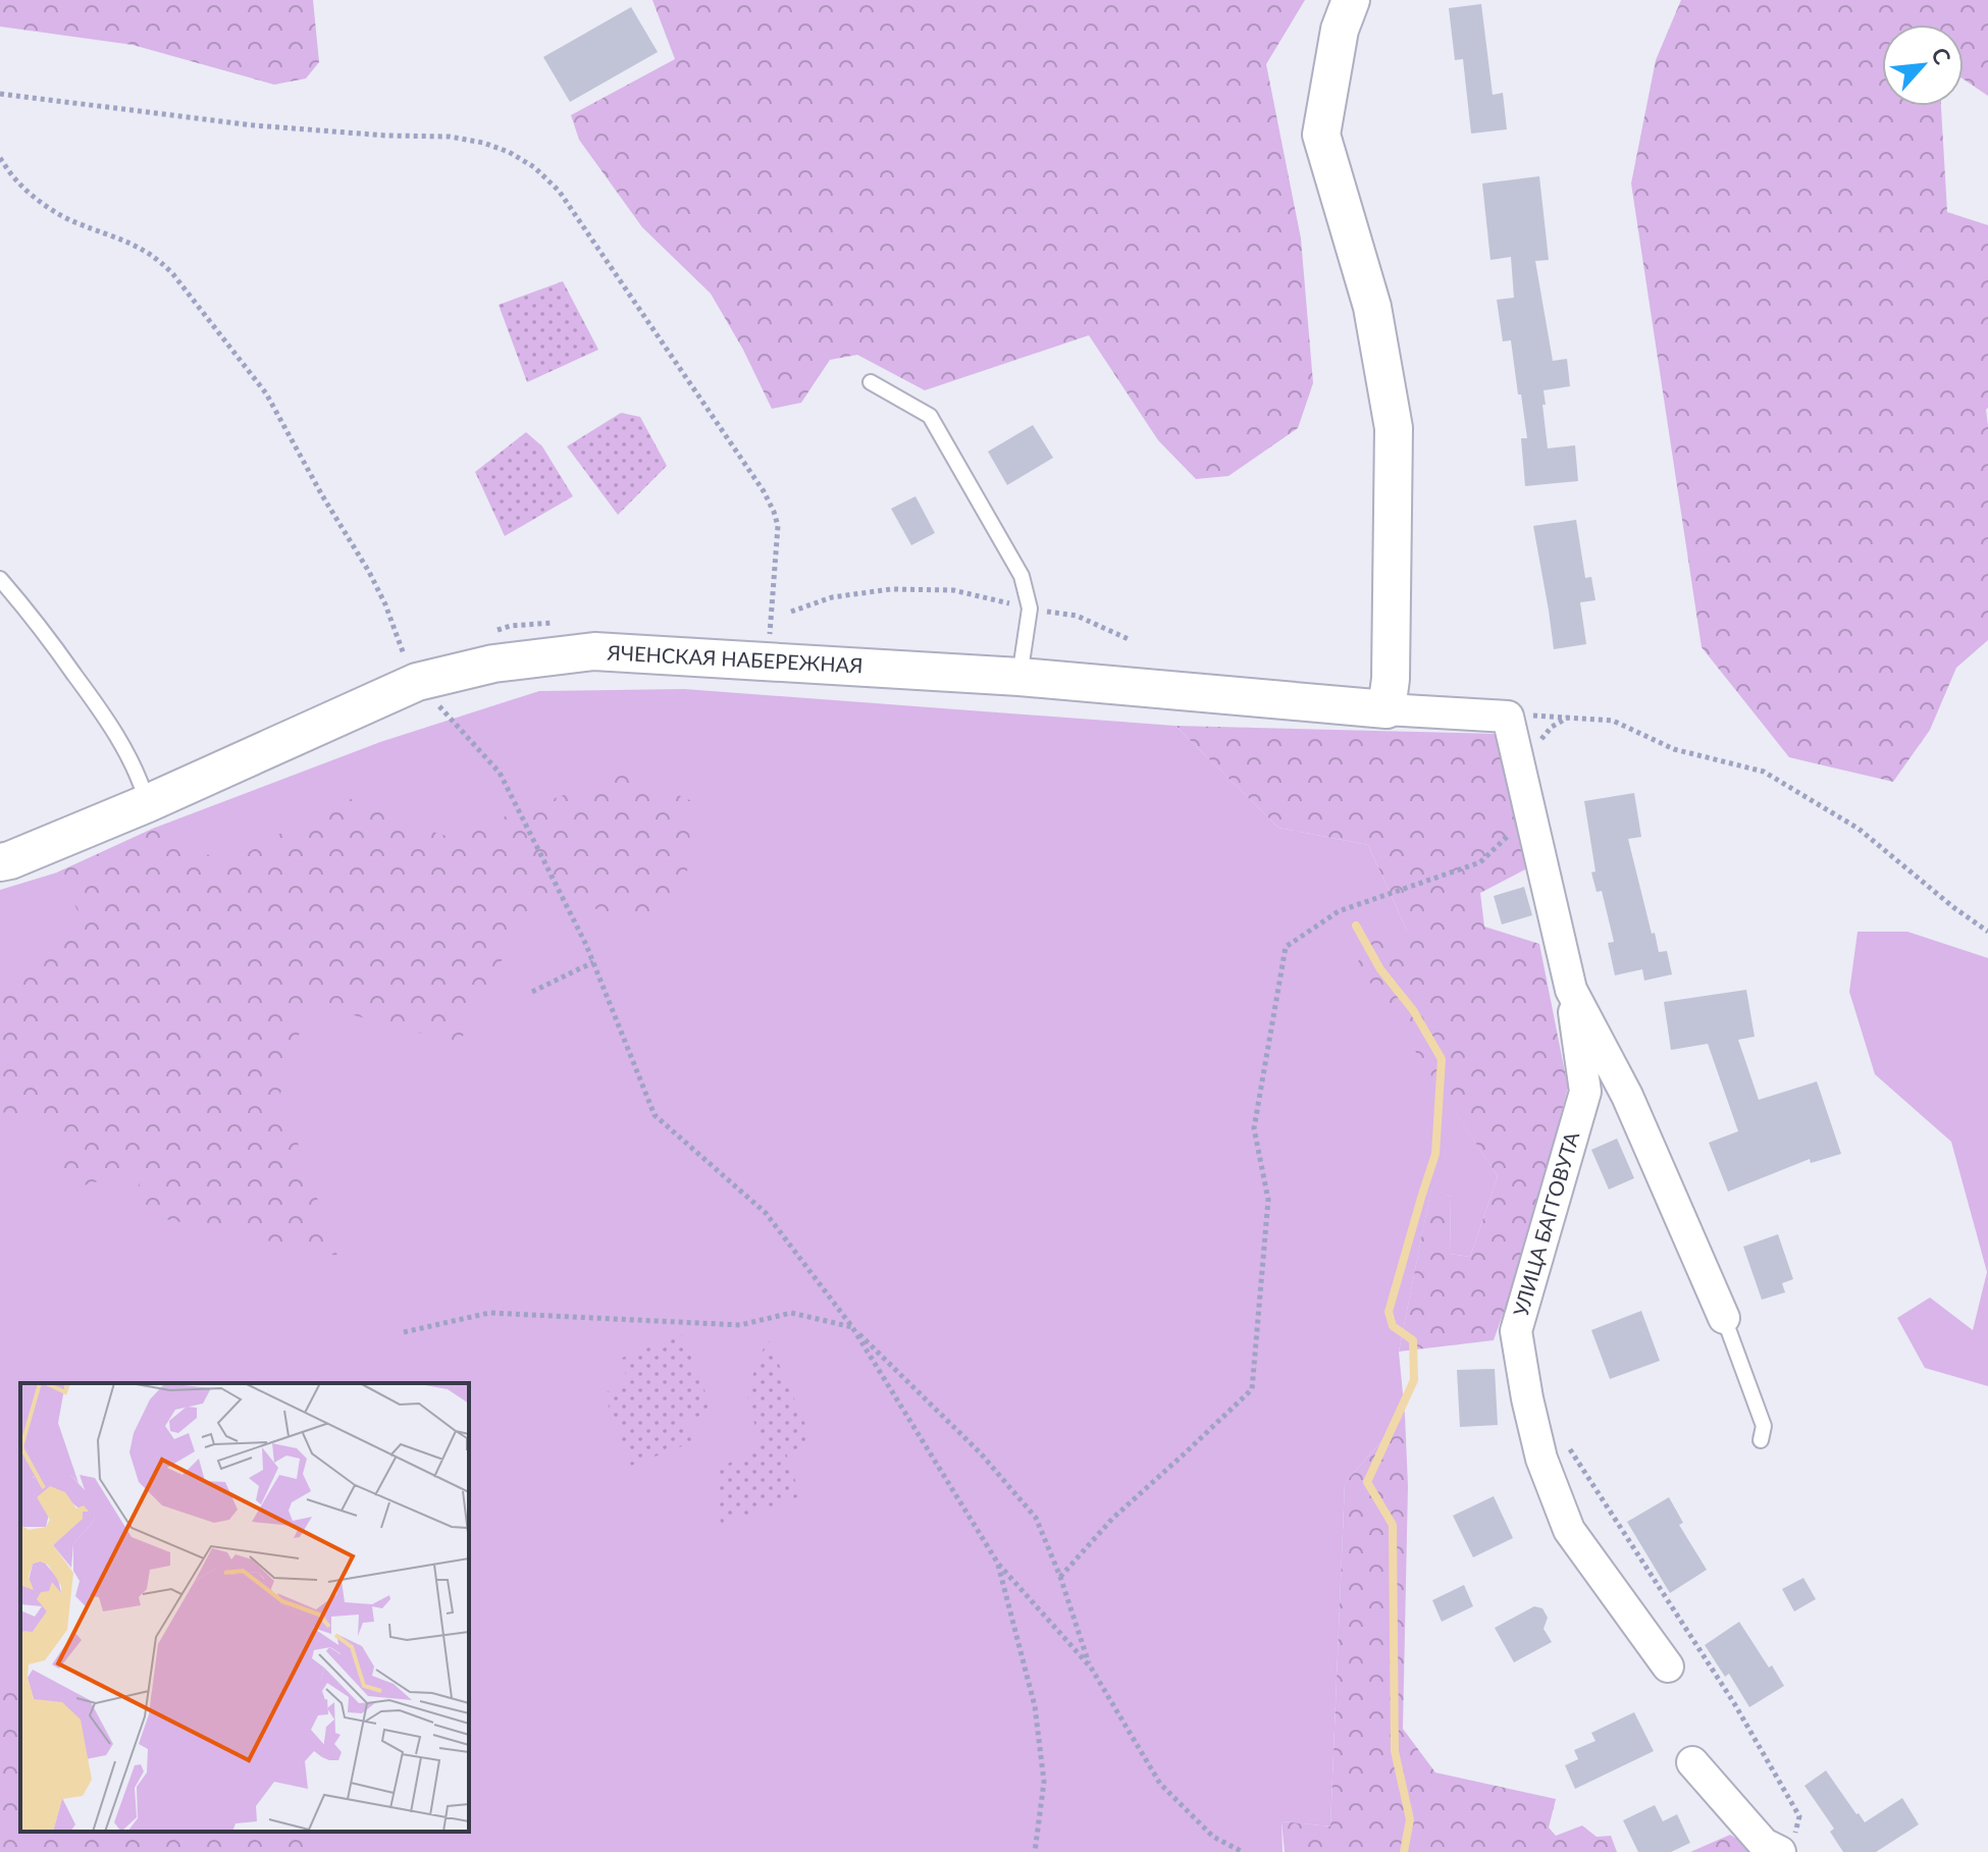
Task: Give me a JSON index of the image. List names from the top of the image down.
{
  "streets": {
    "street": ["ЯЧЕНСКАЯ НАБЕРЕЖНАЯ", "УЛИЦА БАГГОВУТА"]
  },
  "north": "top right"
}
